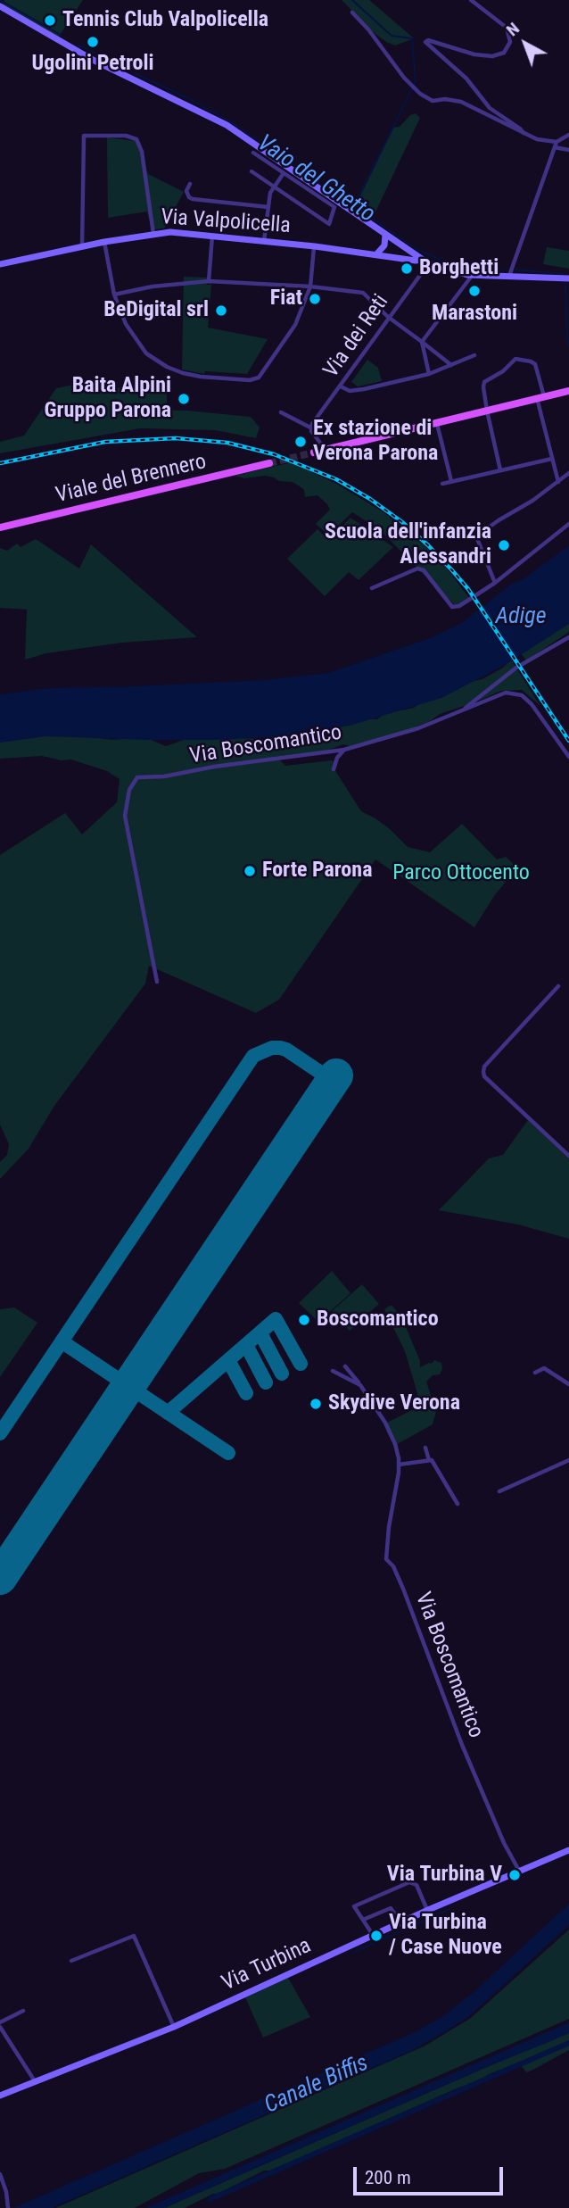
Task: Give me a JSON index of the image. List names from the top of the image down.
{
  "streets": {
    "main road": ["Viale del Brennero"],
    "street": [
      "Via Valpolicella",
      "Via dei Reti",
      "Via Boscomantico",
      "Via Turbina"
    ]
  },
  "crossings": [
    ["Via Boscomantico", "Via Turbina"]
  ],
  "water": ["Vaio del Ghetto", "Adige", "Canale Biffis"],
  "parks": ["Parco Ottocento"],
  "places": [
    "Tennis Club Valpolicella",
    "Ugolini Petroli",
    "Borghetti",
    "Marastoni",
    "Fiat",
    "BeDigital srl",
    "Baita Alpini Gruppo Parona",
    "Ex stazione di Verona Parona",
    "Scuola dell'infanzia Alessandri",
    "Forte Parona",
    "Boscomantico",
    "Skydive Verona",
    "Via Turbina V",
    "Via Turbina / Case Nuove"
  ],
  "scale_bar": "200 m",
  "north": "top left"
}
